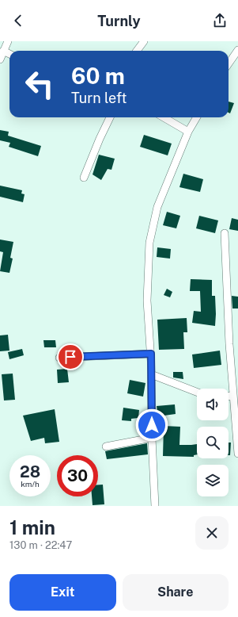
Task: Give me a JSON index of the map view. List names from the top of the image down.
{
  "page": {
    "header": "Turnly",
    "turn": ["60 m", "Turn left"],
    "speed": "28 km/h",
    "limit": "30",
    "heading": ["1 min", "130 m · 22:47"],
    "buttons": ["Exit", "Share"]
  }
}
